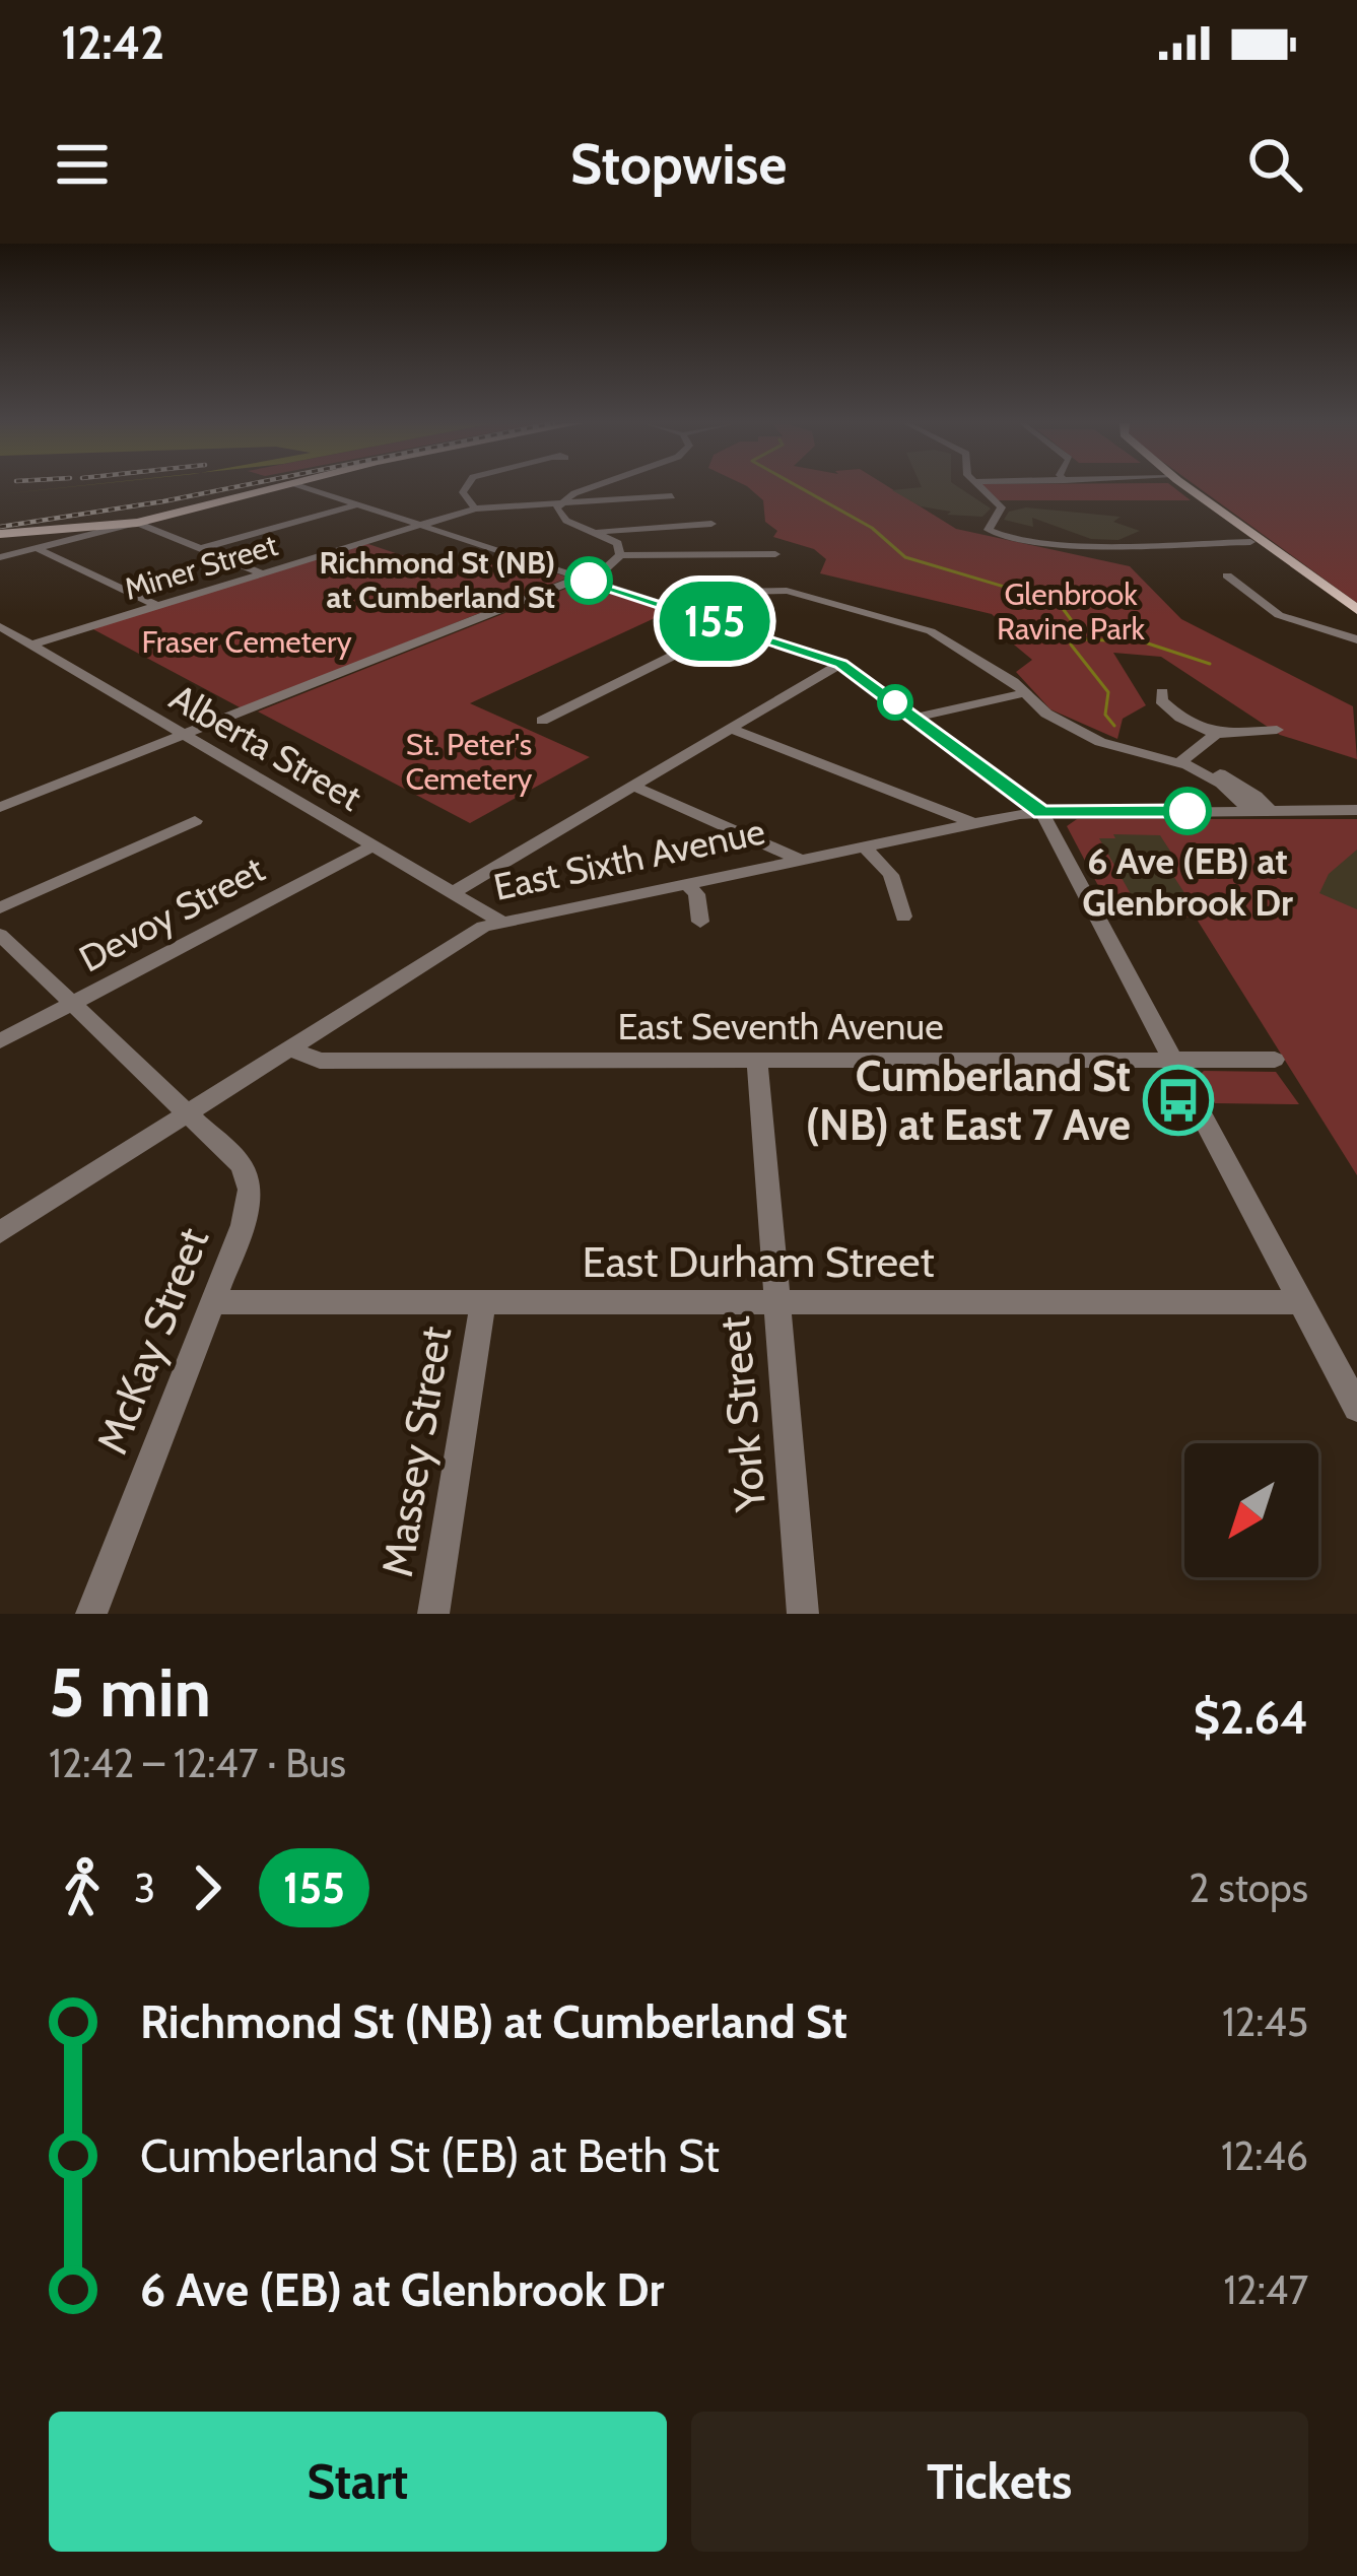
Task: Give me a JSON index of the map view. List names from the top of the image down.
{
  "streets": {
    "street": [
      "Miner Street",
      "Alberta Street",
      "East Sixth Avenue",
      "Devoy Street",
      "East Seventh Avenue",
      "East Durham Street",
      "McKay Street",
      "York Street",
      "Massey Street"
    ]
  },
  "crossings": [
    ["Miner Street", "Alberta Street"],
    ["Alberta Street", "East Sixth Avenue"],
    ["Alberta Street", "Devoy Street"],
    ["East Sixth Avenue", "East Seventh Avenue"],
    ["East Sixth Avenue", "McKay Street"],
    ["East Seventh Avenue", "York Street"],
    ["East Durham Street", "McKay Street"],
    ["East Durham Street", "York Street"],
    ["East Durham Street", "Massey Street"]
  ],
  "parks": ["Glenbrook Ravine Park", "Fraser Cemetery", "St. Peter's Cemetery"],
  "places": {
    "other": ["Richmond St (NB) at Cumberland St", "6 Ave (EB) at Glenbrook Dr"],
    "bus stop": ["Cumberland St (NB) at East 7 Ave"]
  },
  "lines": ["bus line 155"],
  "north": "bottom left",
  "page": {
    "status": "12:42",
    "header": "Stopwise",
    "on_map": "155",
    "heading": ["5 min", "12:42 – 12:47 · Bus", "$2.64"],
    "legs": ["3", "155", "2 stops"],
    "list": [
      {
        "name": "Richmond St (NB) at Cumberland St",
        "value": "12:45"
      },
      {
        "name": "Cumberland St (EB) at Beth St",
        "value": "12:46"
      },
      {
        "name": "6 Ave (EB) at Glenbrook Dr",
        "value": "12:47"
      }
    ],
    "buttons": ["Start", "Tickets"]
  }
}
